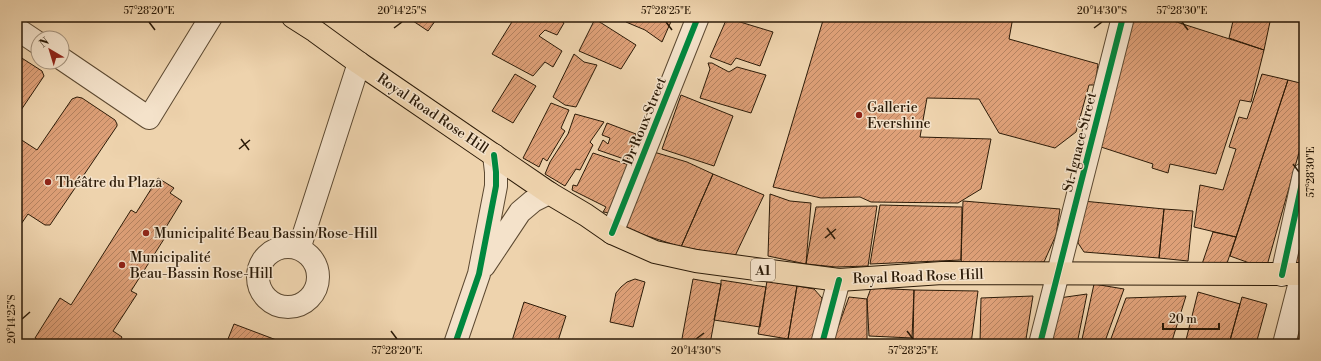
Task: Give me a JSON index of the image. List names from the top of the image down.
{
  "streets": {
    "main road": ["Royal Road Rose Hill", "A1"],
    "street": ["Dr Roux Street", "St. Ignace Street"]
  },
  "crossings": [
    ["Royal Road Rose Hill", "Dr Roux Street"],
    ["Royal Road Rose Hill", "St. Ignace Street"]
  ],
  "places": [
    "Gallerie Evershine",
    "Théâtre du Plaza",
    "Municipalité Beau Bassin Rose-Hill",
    "Municipalité Beau-Bassin Rose-Hill"
  ],
  "scale_bar": "20 m",
  "north": "top left",
  "coordinates": [
    "57°28'20\"E",
    "20°14'25\"S",
    "57°28'25\"E",
    "20°14'30\"S",
    "57°28'30\"E"
  ]
}
